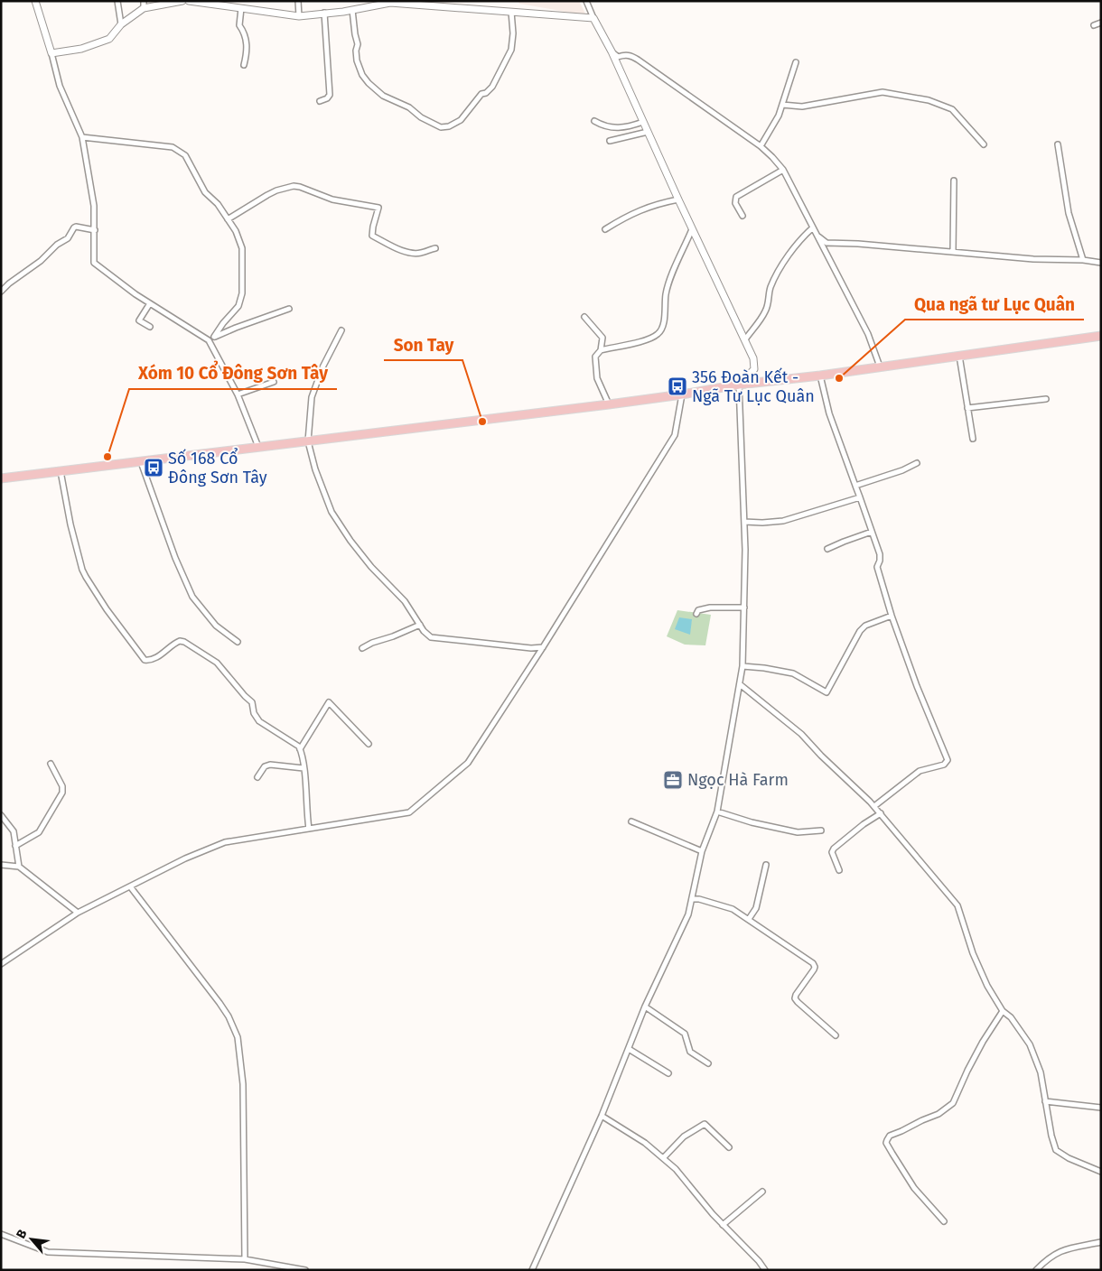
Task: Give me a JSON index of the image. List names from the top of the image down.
{
  "places": {
    "other": ["Qua ngã tư Lục Quân", "Son Tay", "Xóm 10 Cổ Đông Sơn Tây"],
    "bus stop": ["356 Đoàn Kết - Ngã Tư Lục Quân", "Số 168 Cổ Đông Sơn Tây"],
    "office": ["Ngọc Hà Farm"]
  },
  "north": "top left"
}
